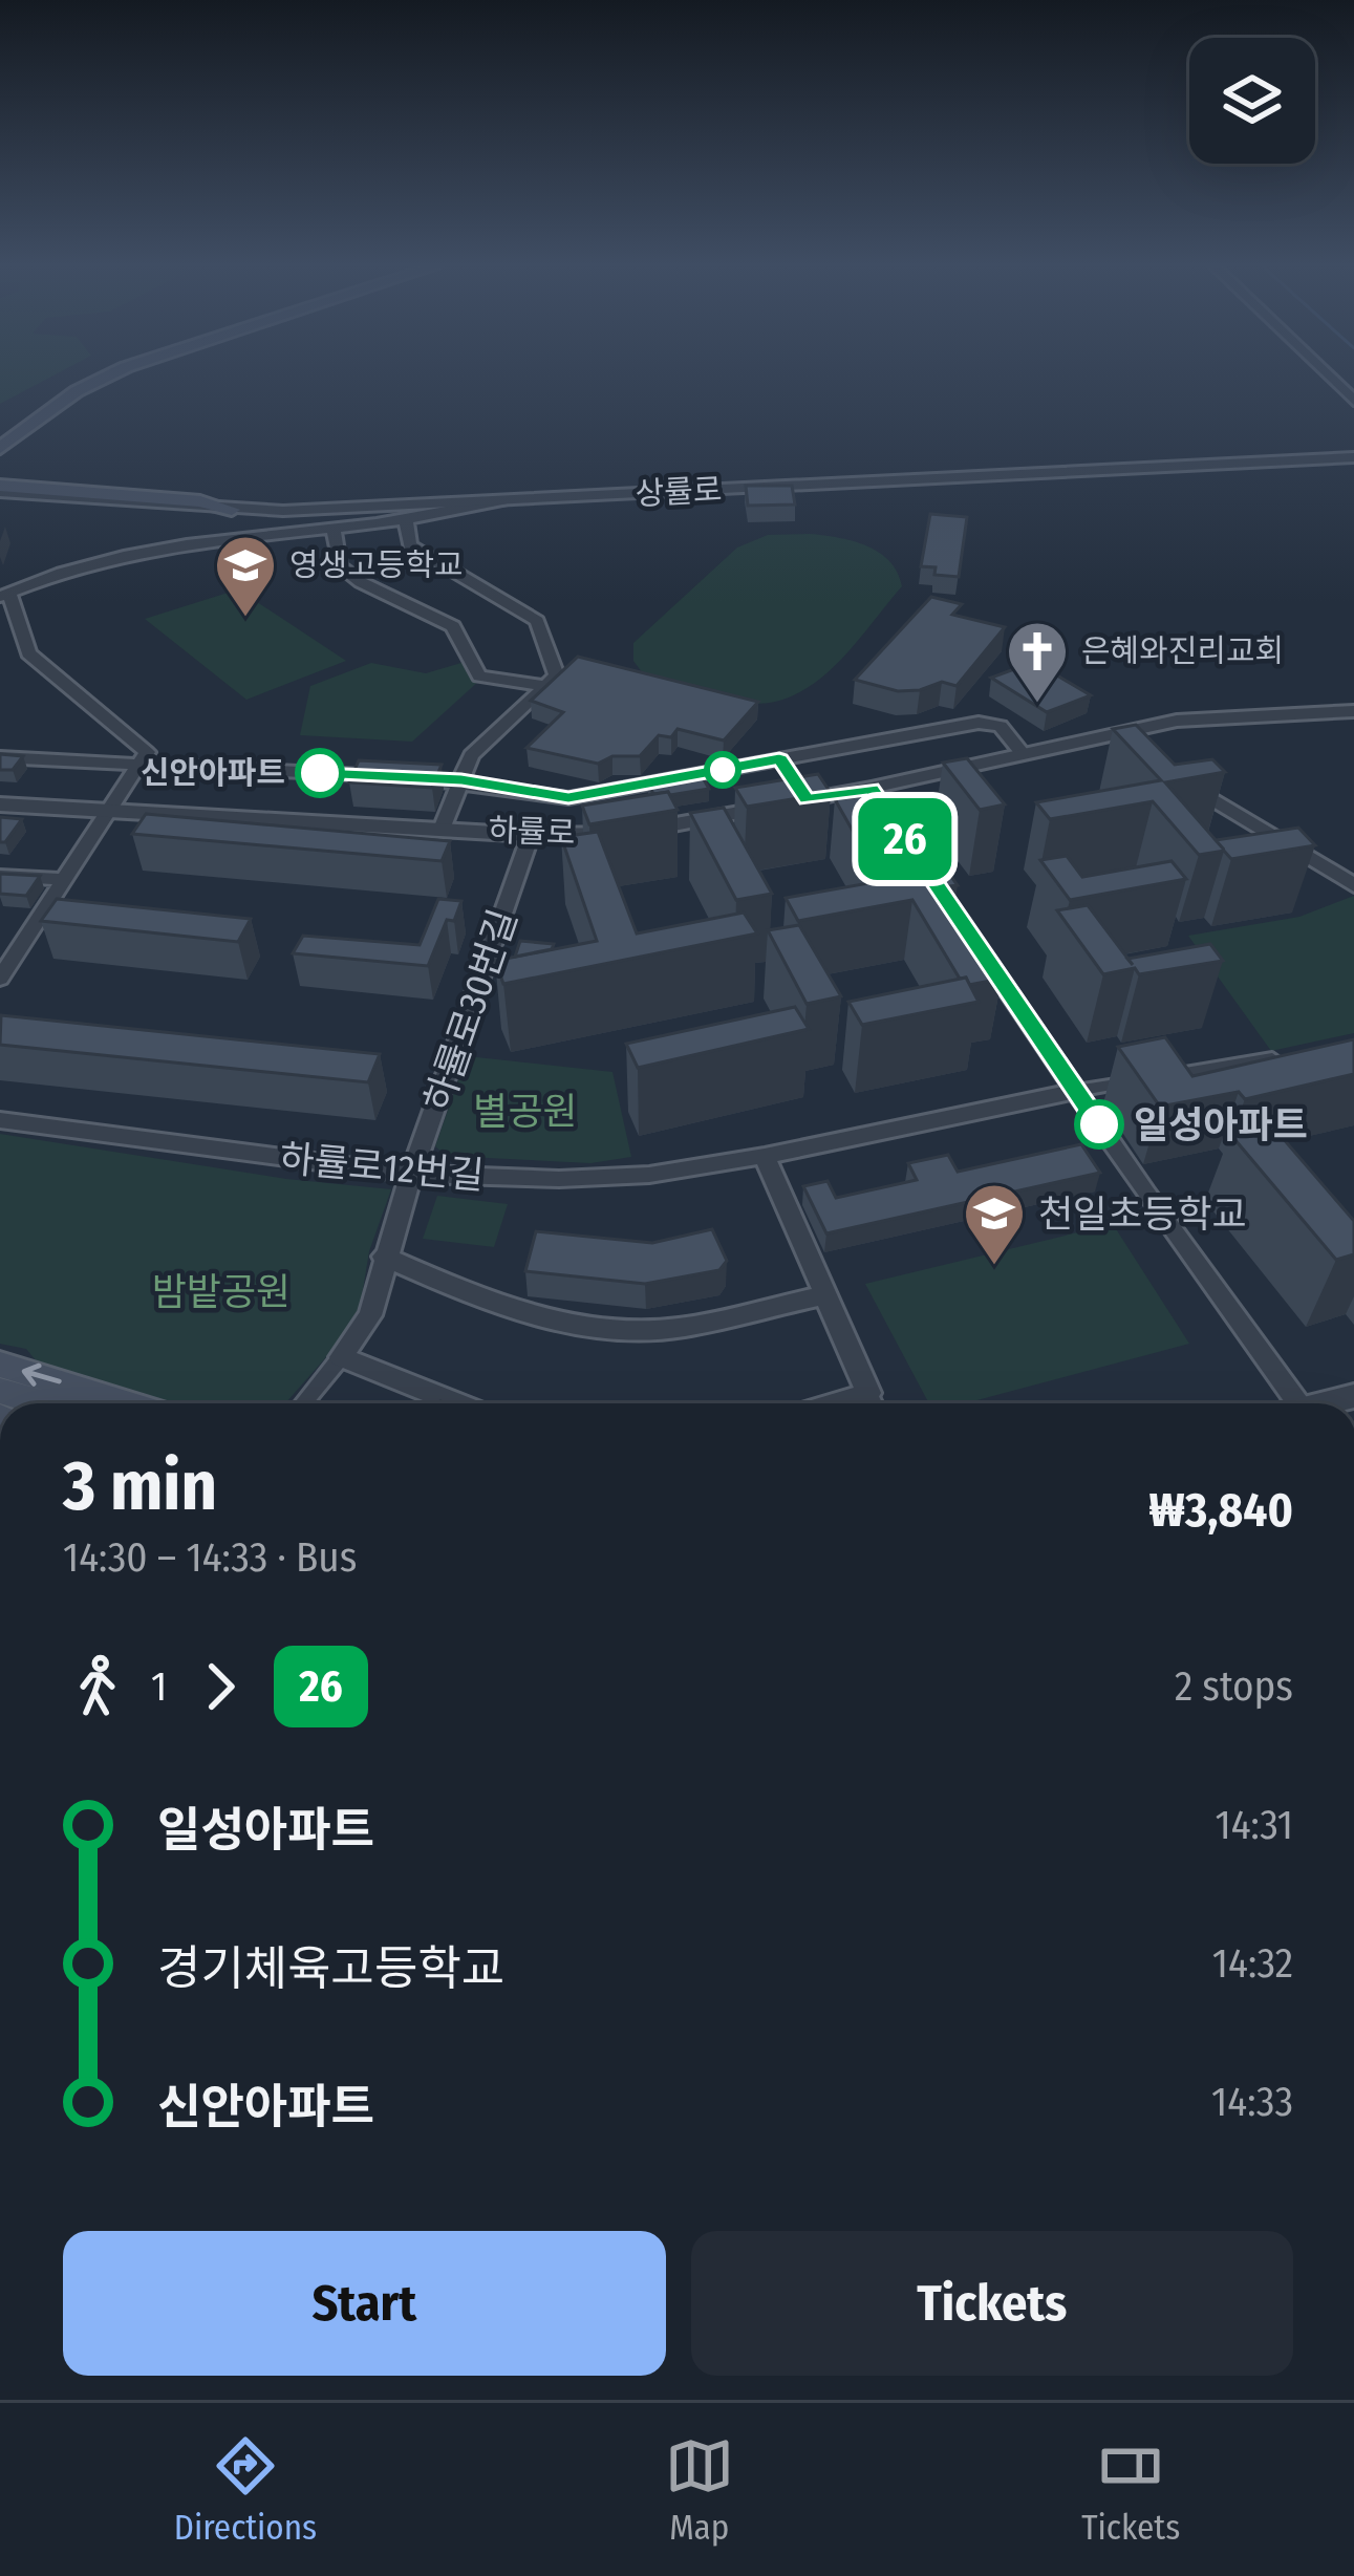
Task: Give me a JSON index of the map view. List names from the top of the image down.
{
  "streets": {
    "street": [
      "상률로",
      "하률로",
      "하률로30번길",
      "하률로12번길"
    ]
  },
  "crossings": [
    ["하률로", "하률로30번길"],
    ["하률로30번길", "하률로12번길"]
  ],
  "parks": ["별공원", "밤밭공원"],
  "places": {
    "school or university": ["영생고등학교", "천일초등학교"],
    "church": ["은혜와진리교회"],
    "other": ["신안아파트", "일성아파트"]
  },
  "lines": ["bus line 26"],
  "page": {
    "on_map": "26",
    "heading": ["3 min", "14:30 – 14:33 · Bus", "₩3,840"],
    "legs": ["1", "26", "2 stops"],
    "list": [
      {
        "name": "일성아파트",
        "value": "14:31"
      },
      {
        "name": "경기체육고등학교",
        "value": "14:32"
      },
      {
        "name": "신안아파트",
        "value": "14:33"
      }
    ],
    "buttons": ["Start", "Tickets"],
    "tabs": ["Directions", "Map", "Tickets"]
  }
}
